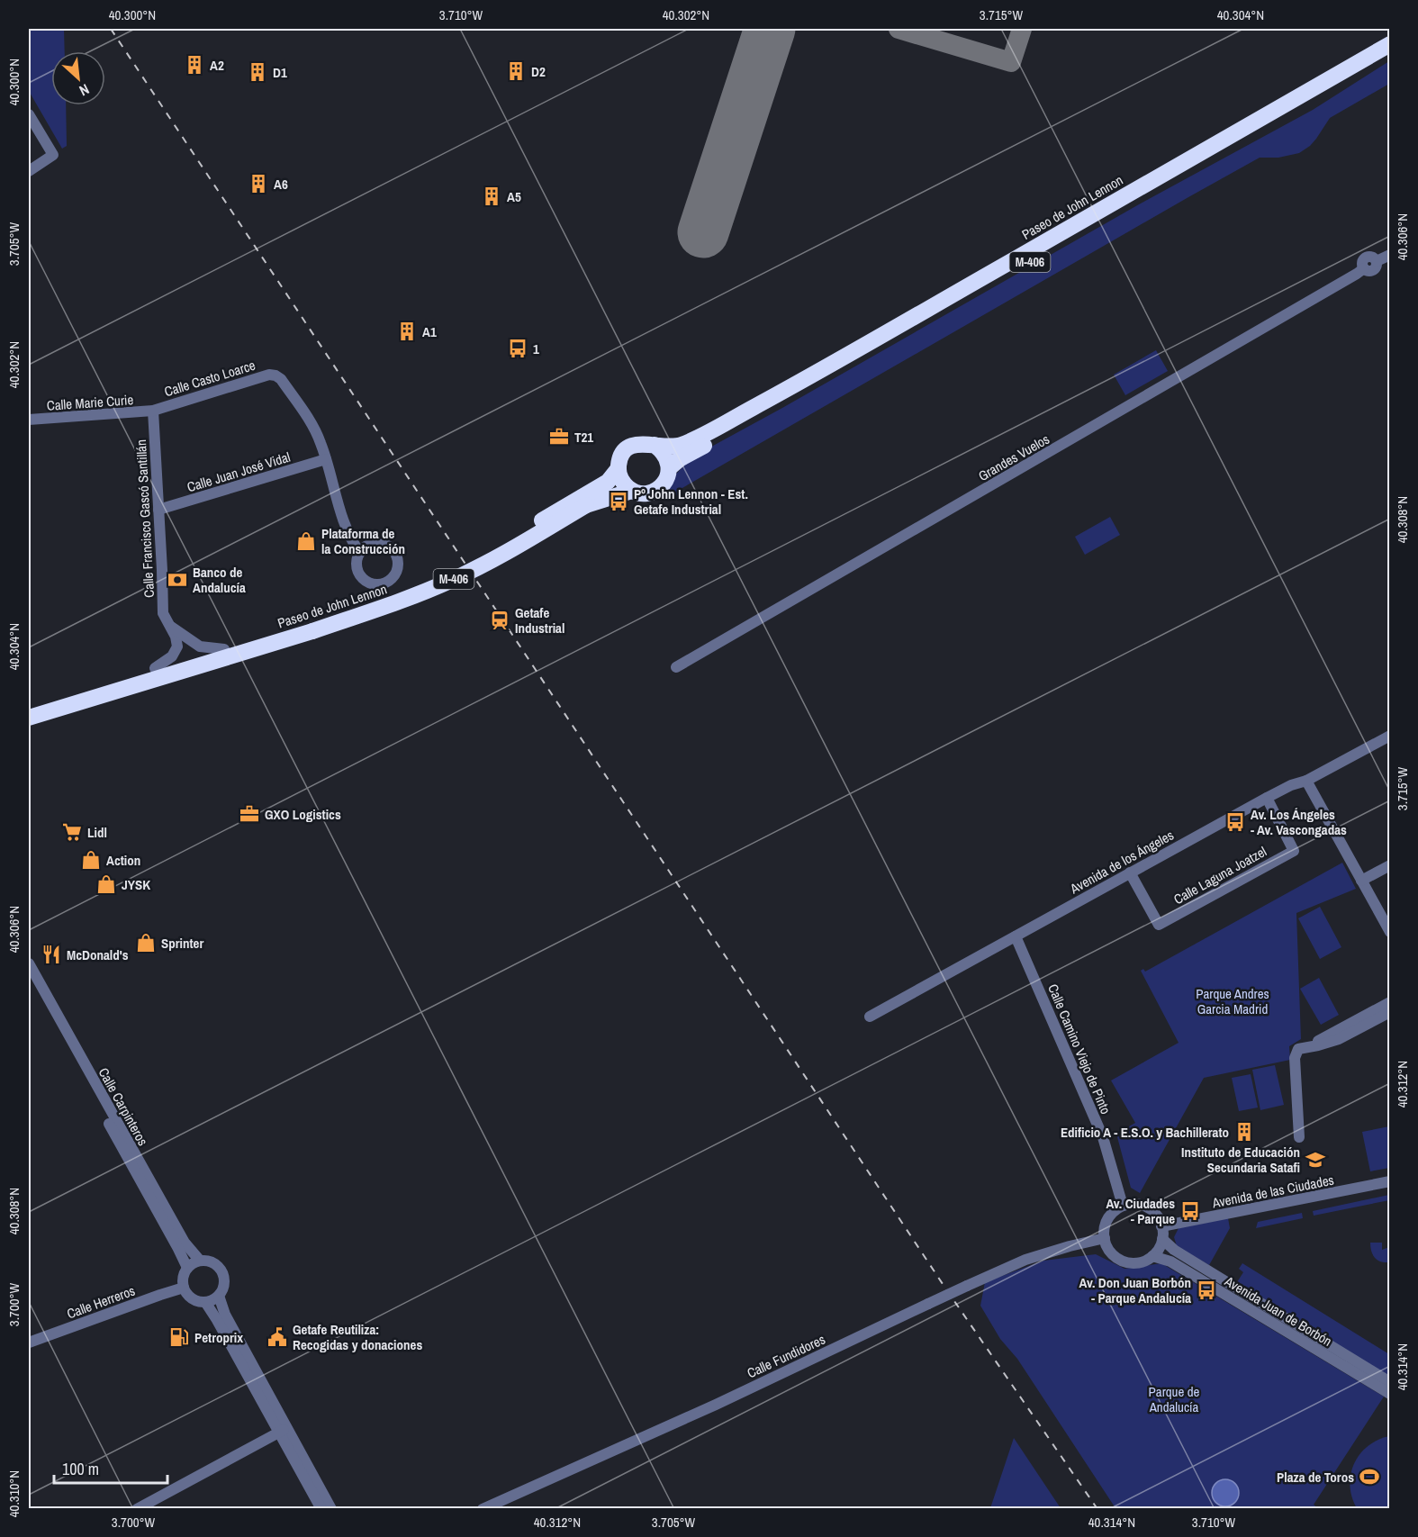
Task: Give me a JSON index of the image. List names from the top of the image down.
{
  "streets": {
    "highway": ["Paseo de John Lennon", "M-406"],
    "street": [
      "Calle Casto Loarce",
      "Calle Marie Curie",
      "Grandes Vuelos",
      "Calle Juan José Vidal",
      "Calle Francisco Gascó Santillán",
      "Avenida de los Ángeles",
      "Calle Laguna Joatzel",
      "Calle Camino Viejo de Pinto",
      "Calle Carpinteros",
      "Avenida de las Ciudades",
      "Calle Herreros",
      "Avenida Juan de Borbón",
      "Calle Fundidores"
    ]
  },
  "crossings": [
    ["Paseo de John Lennon", "M-406"],
    ["Paseo de John Lennon", "Calle Francisco Gascó Santillán"],
    ["Calle Casto Loarce", "Calle Marie Curie"],
    ["Calle Casto Loarce", "Calle Juan José Vidal"],
    ["Calle Casto Loarce", "Calle Francisco Gascó Santillán"],
    ["Calle Marie Curie", "Calle Francisco Gascó Santillán"],
    ["Calle Juan José Vidal", "Calle Francisco Gascó Santillán"],
    ["Avenida de los Ángeles", "Calle Laguna Joatzel"],
    ["Avenida de los Ángeles", "Calle Camino Viejo de Pinto"],
    ["Calle Camino Viejo de Pinto", "Avenida de las Ciudades"],
    ["Calle Camino Viejo de Pinto", "Avenida Juan de Borbón"],
    ["Calle Camino Viejo de Pinto", "Calle Fundidores"],
    ["Calle Carpinteros", "Calle Herreros"],
    ["Avenida de las Ciudades", "Avenida Juan de Borbón"],
    ["Avenida de las Ciudades", "Calle Fundidores"],
    ["Avenida Juan de Borbón", "Calle Fundidores"]
  ],
  "parks": ["Parque Andres Garcia Madrid", "Parque de Andalucía"],
  "places": {
    "building": [
      "A2",
      "D2",
      "D1",
      "A6",
      "A5",
      "A1",
      "Edificio A - E.S.O. y Bachillerato"
    ],
    "bus stop": [
      "1",
      "Pº John Lennon - Est. Getafe Industrial",
      "Av. Los Ángeles - Av. Vascongadas",
      "Av. Ciudades - Parque",
      "Av. Don Juan Borbón - Parque Andalucía"
    ],
    "office": ["T21", "GXO Logistics"],
    "shop": [
      "Plataforma de la Construcción",
      "Action",
      "JYSK",
      "Sprinter"
    ],
    "bank": ["Banco de Andalucía"],
    "station": ["Getafe Industrial"],
    "supermarket": ["Lidl"],
    "restaurant": ["McDonald's"],
    "school or university": ["Instituto de Educación Secundaria Satafi"],
    "fuel station": ["Petroprix"],
    "public building": ["Getafe Reutiliza: Recogidas y donaciones"],
    "sports": ["Plaza de Toros"]
  },
  "scale_bar": "100 m",
  "north": "bottom right",
  "coordinates": [
    "40.300°N",
    "3.710°W",
    "40.302°N",
    "3.715°W",
    "40.304°N",
    "40.306°N",
    "3.705°W",
    "40.308°N",
    "40.312°N",
    "3.700°W",
    "40.314°N",
    "40.310°N"
  ]
}
